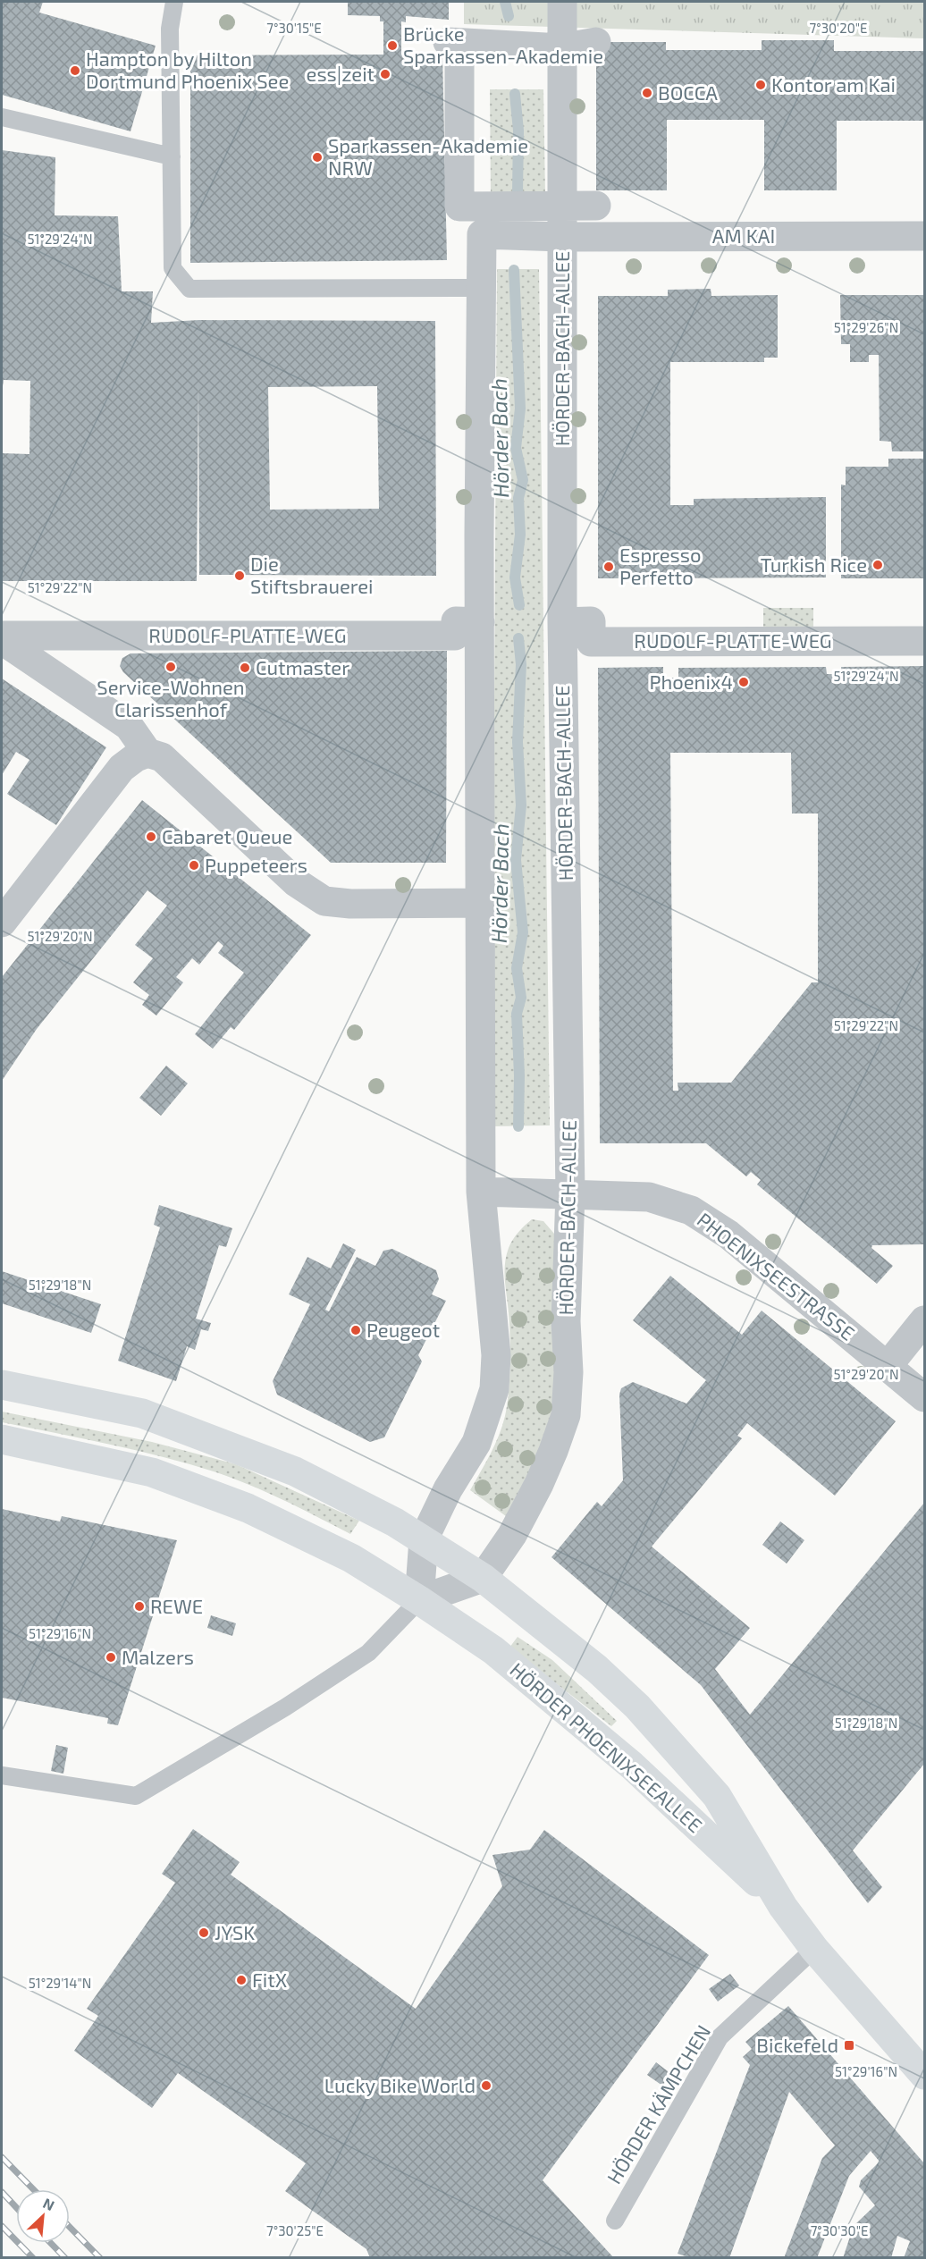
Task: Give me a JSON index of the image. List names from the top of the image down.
{
  "streets": {
    "main road": ["HÖRDER PHOENIXSEEALLEE"],
    "street": [
      "AM KAI",
      "HÖRDER-BACH-ALLEE",
      "RUDOLF-PLATTE-WEG",
      "PHOENIXSEESTRASSE"
    ],
    "lane": ["HÖRDER KÄMPCHEN"]
  },
  "crossings": [
    ["AM KAI", "HÖRDER-BACH-ALLEE"],
    ["HÖRDER-BACH-ALLEE", "RUDOLF-PLATTE-WEG"],
    ["HÖRDER-BACH-ALLEE", "PHOENIXSEESTRASSE"],
    ["HÖRDER-BACH-ALLEE", "HÖRDER PHOENIXSEEALLEE"],
    ["HÖRDER PHOENIXSEEALLEE", "HÖRDER KÄMPCHEN"]
  ],
  "water": ["Hörder Bach"],
  "places": {
    "other": [
      "Brücke Sparkassen-Akademie",
      "Hampton by Hilton Dortmund Phoenix See",
      "ess|zeit",
      "Kontor am Kai",
      "BOCCA",
      "Sparkassen-Akademie NRW",
      "Turkish Rice",
      "Espresso Perfetto",
      "Die Stiftsbrauerei",
      "Service-Wohnen Clarissenhof",
      "Cutmaster",
      "Phoenix4",
      "Cabaret Queue",
      "Puppeteers",
      "Peugeot",
      "REWE",
      "Malzers",
      "JYSK",
      "FitX",
      "Lucky Bike World"
    ],
    "transit": ["Bickefeld"]
  },
  "north": "top right",
  "coordinates": [
    "7°30'15\"E",
    "7°30'20\"E",
    "51°29'24\"N",
    "51°29'26\"N",
    "51°29'22\"N",
    "51°29'20\"N",
    "51°29'18\"N",
    "51°29'16\"N",
    "51°29'14\"N",
    "7°30'25\"E",
    "7°30'30\"E"
  ]
}
